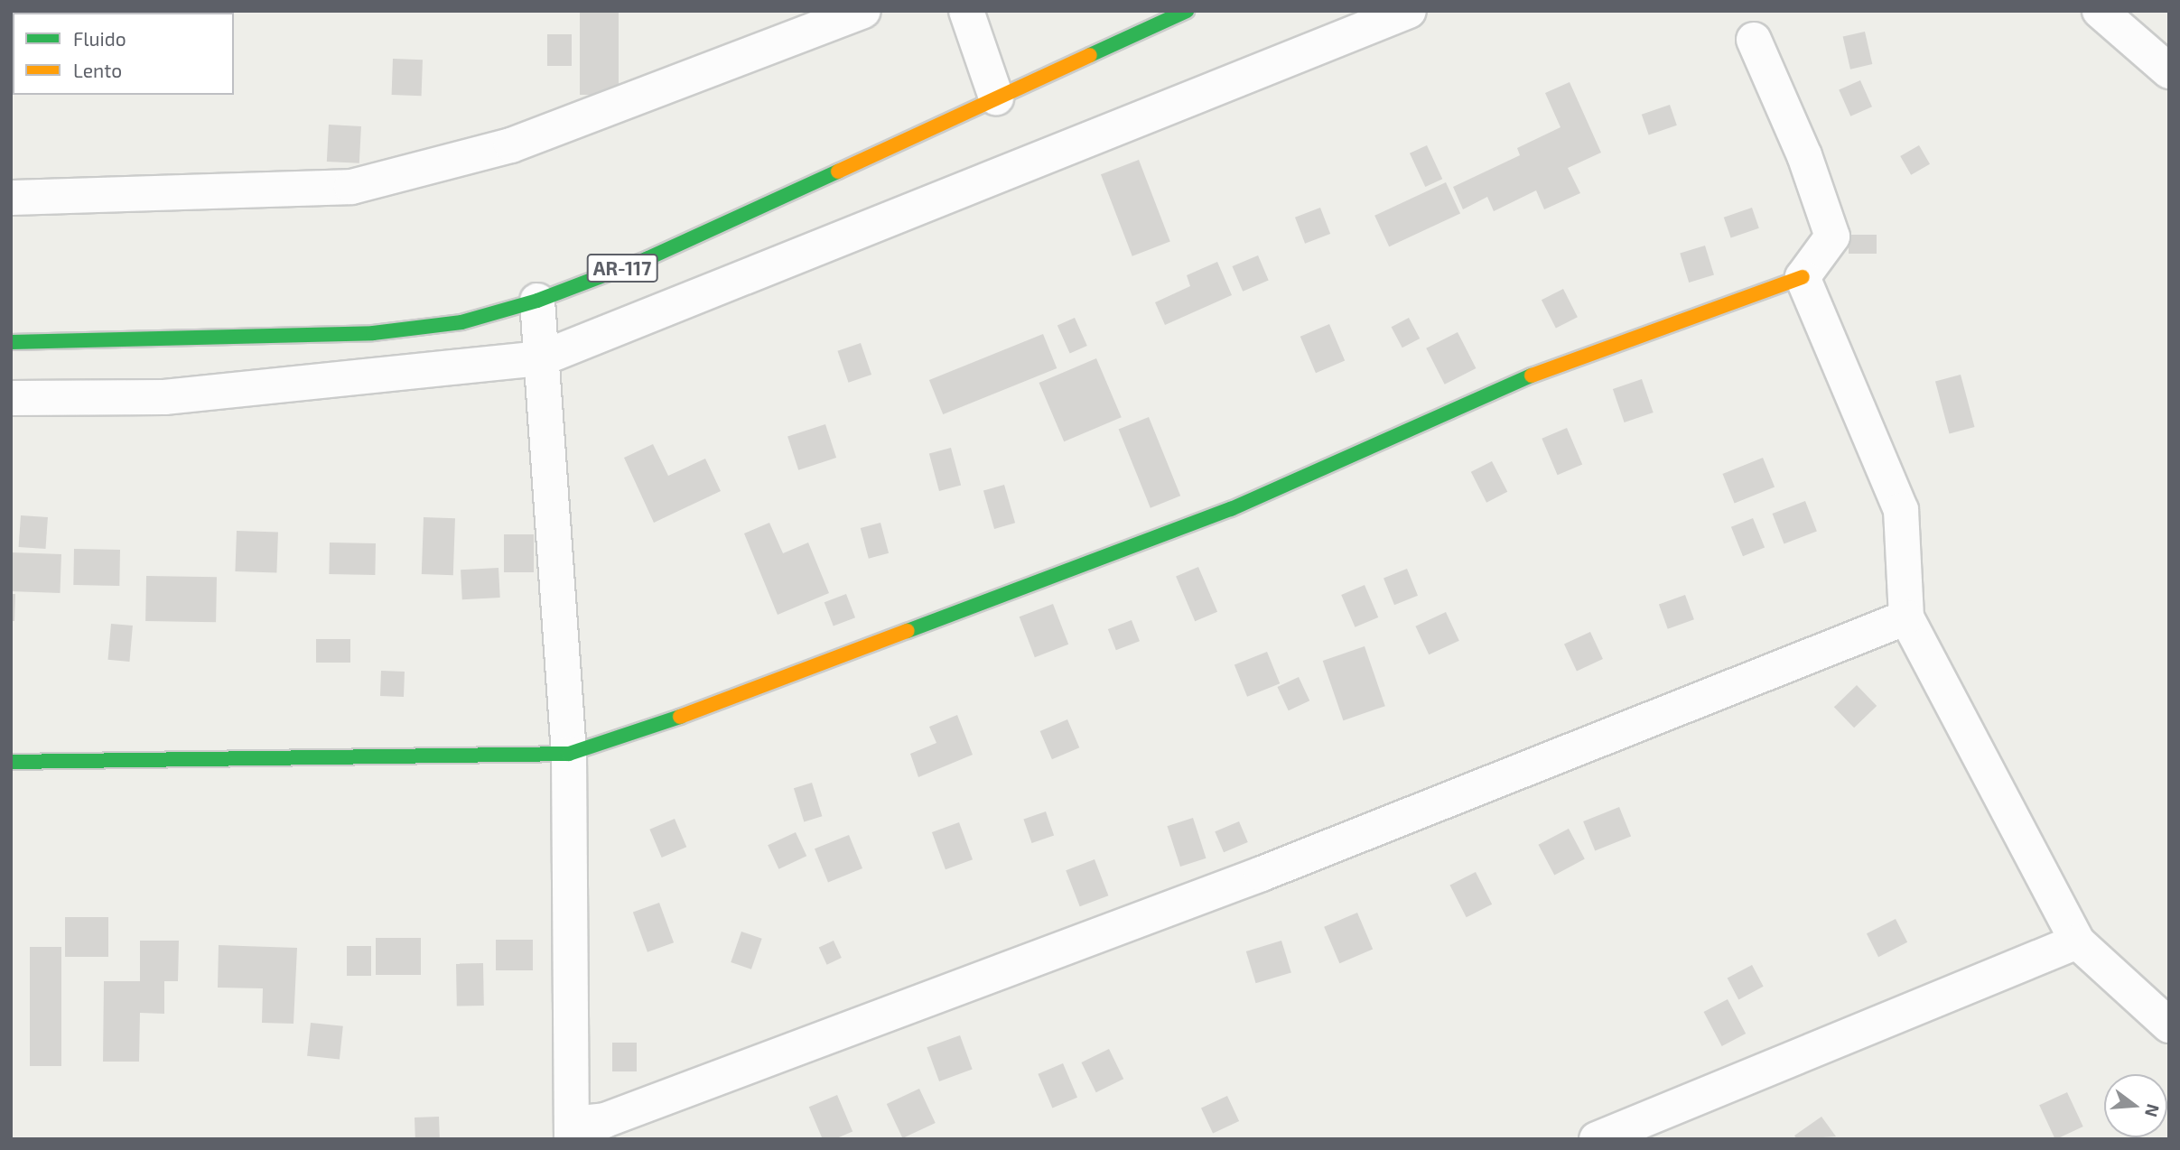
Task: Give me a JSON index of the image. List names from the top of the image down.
{
  "streets": {
    "street": ["AR-117"]
  },
  "legend": ["Fluido", "Lento"],
  "north": "right"
}
